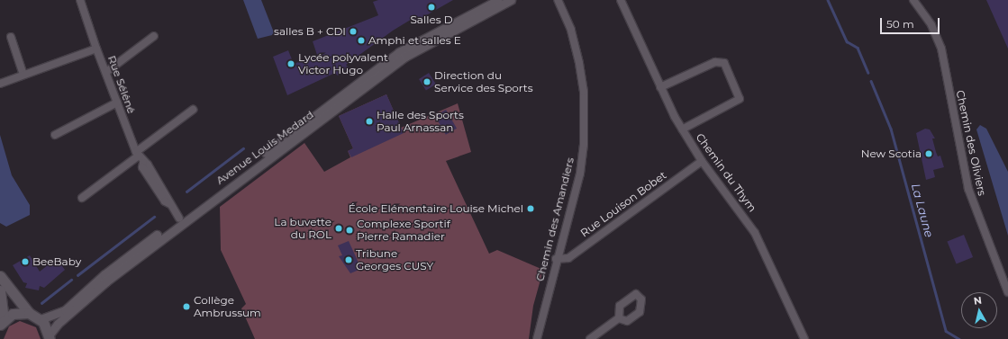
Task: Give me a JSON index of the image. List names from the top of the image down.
{
  "streets": {
    "street": [
      "Rue Séléné",
      "Chemin des Oliviers",
      "Avenue Louis Medard",
      "Chemin du Thym",
      "Rue Louison Bobet",
      "Chemin des Amandiers"
    ]
  },
  "crossings": [
    ["Rue Séléné", "Avenue Louis Medard"],
    ["Chemin du Thym", "Rue Louison Bobet"],
    ["Rue Louison Bobet", "Chemin des Amandiers"]
  ],
  "water": ["La Laune"],
  "places": [
    "Salles D",
    "salles B + CDI",
    "Amphi et salles E",
    "Lycée polyvalent Victor Hugo",
    "Direction du Service des Sports",
    "Halle des Sports Paul Arnassan",
    "New Scotia",
    "École Elémentaire Louise Michel",
    "La buvette du ROL",
    "Complexe Sportif Pierre Ramadier",
    "Tribune Georges CUSY",
    "BeeBaby",
    "Collège Ambrussum"
  ],
  "scale_bar": "50 m",
  "north": "top"
}
